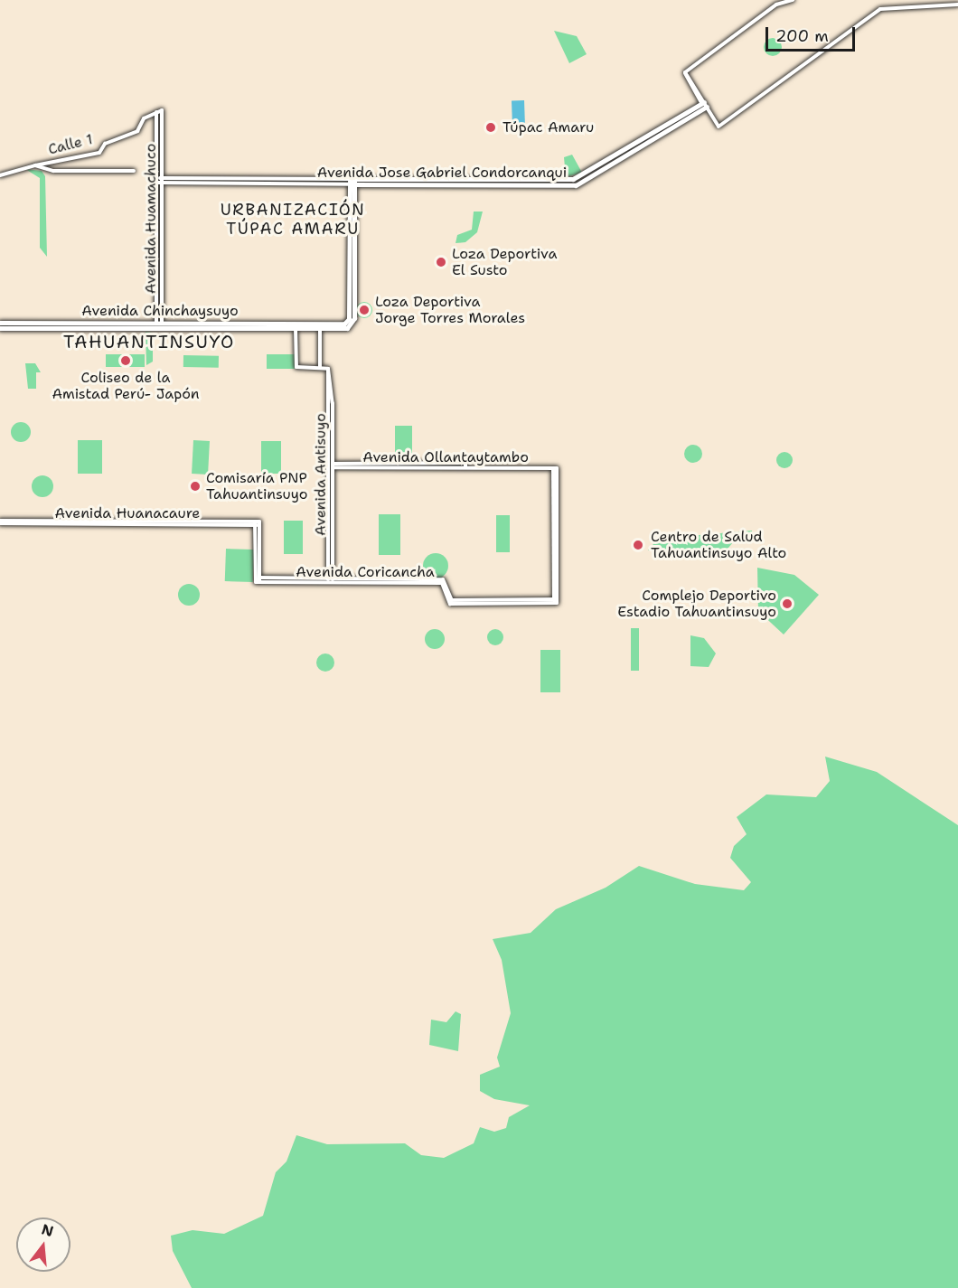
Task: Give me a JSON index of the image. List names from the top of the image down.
{
  "streets": {
    "main road": ["Avenida Jose Gabriel Condorcanqui", "Avenida Chinchaysuyo"],
    "street": [
      "Calle 1",
      "Avenida Huamachuco",
      "Avenida Ollantaytambo",
      "Avenida Antisuyo",
      "Avenida Huanacaure",
      "Avenida Coricancha"
    ]
  },
  "crossings": [
    ["Calle 1", "Avenida Huamachuco"],
    ["Avenida Jose Gabriel Condorcanqui", "Avenida Huamachuco"],
    ["Avenida Huamachuco", "Avenida Chinchaysuyo"],
    ["Avenida Ollantaytambo", "Avenida Antisuyo"],
    ["Avenida Ollantaytambo", "Avenida Coricancha"],
    ["Avenida Antisuyo", "Avenida Coricancha"],
    ["Avenida Huanacaure", "Avenida Coricancha"]
  ],
  "districts": ["URBANIZACIÓN TÚPAC AMARU", "TAHUANTINSUYO"],
  "places": [
    "Túpac Amaru",
    "Loza Deportiva El Susto",
    "Loza Deportiva Jorge Torres Morales",
    "Coliseo de la Amistad Perú- Japón",
    "Comisaría PNP Tahuantinsuyo",
    "Centro de Salud Tahuantinsuyo Alto",
    "Complejo Deportivo Estadio Tahuantinsuyo"
  ],
  "scale_bar": "200 m",
  "north": "top"
}
